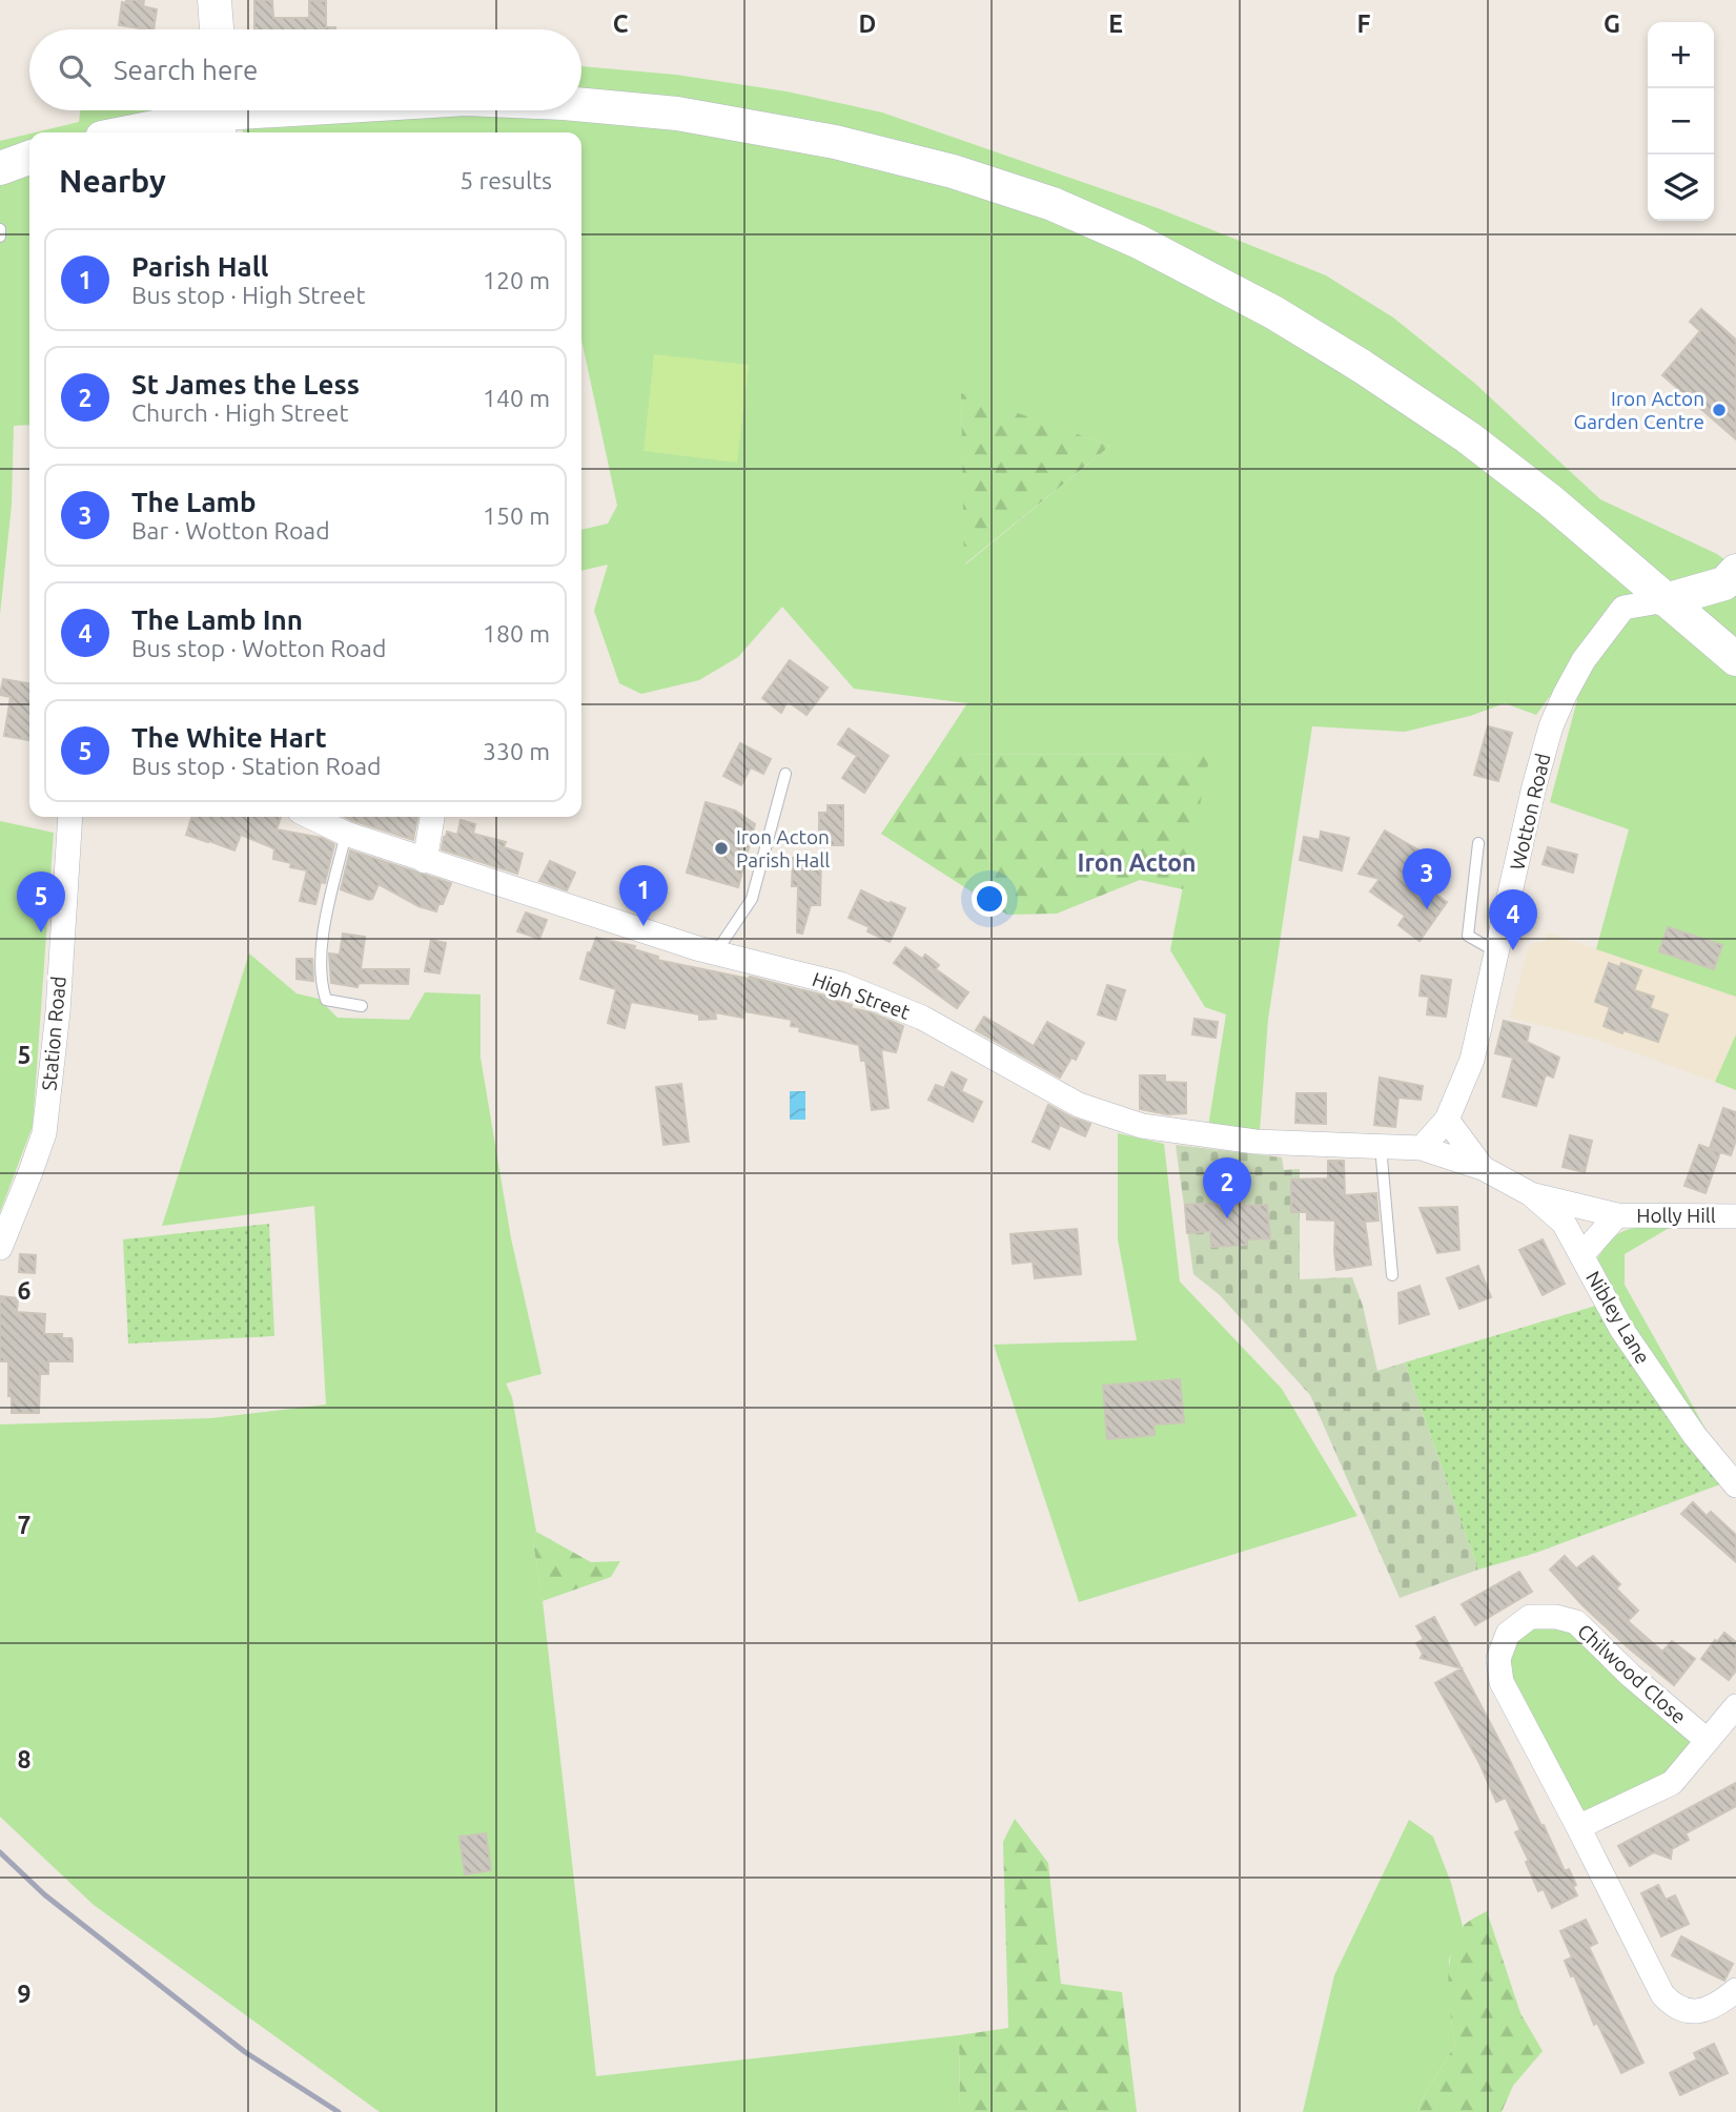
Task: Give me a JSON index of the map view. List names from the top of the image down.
{
  "streets": {
    "street": [
      "Wotton Road",
      "High Street",
      "Station Road",
      "Holly Hill",
      "Nibley Lane",
      "Chilwood Close"
    ]
  },
  "crossings": [
    ["Wotton Road", "High Street"],
    ["Wotton Road", "Nibley Lane"],
    ["High Street", "Nibley Lane"],
    ["Holly Hill", "Nibley Lane"]
  ],
  "districts": ["Iron Acton"],
  "places": ["Iron Acton Garden Centre", "Iron Acton Parish Hall"],
  "page": {
    "map_buttons": ["+", "−"],
    "search": "Search here",
    "heading": ["Nearby", "5 results"],
    "list": [
      {
        "mark": "1",
        "name": "Parish Hall",
        "note": "Bus stop · High Street",
        "value": "120 m"
      },
      {
        "mark": "2",
        "name": "St James the Less",
        "note": "Church · High Street",
        "value": "140 m"
      },
      {
        "mark": "3",
        "name": "The Lamb",
        "note": "Bar · Wotton Road",
        "value": "150 m"
      },
      {
        "mark": "4",
        "name": "The Lamb Inn",
        "note": "Bus stop · Wotton Road",
        "value": "180 m"
      },
      {
        "mark": "5",
        "name": "The White Hart",
        "note": "Bus stop · Station Road",
        "value": "330 m"
      }
    ],
    "pins": [
      "3",
      "1",
      "5",
      "4",
      "2"
    ]
  },
  "grid": {
    "columns": [
      "C",
      "D",
      "E",
      "F",
      "G"
    ],
    "rows": [
      "5",
      "6",
      "7",
      "8",
      "9"
    ]
  }
}
